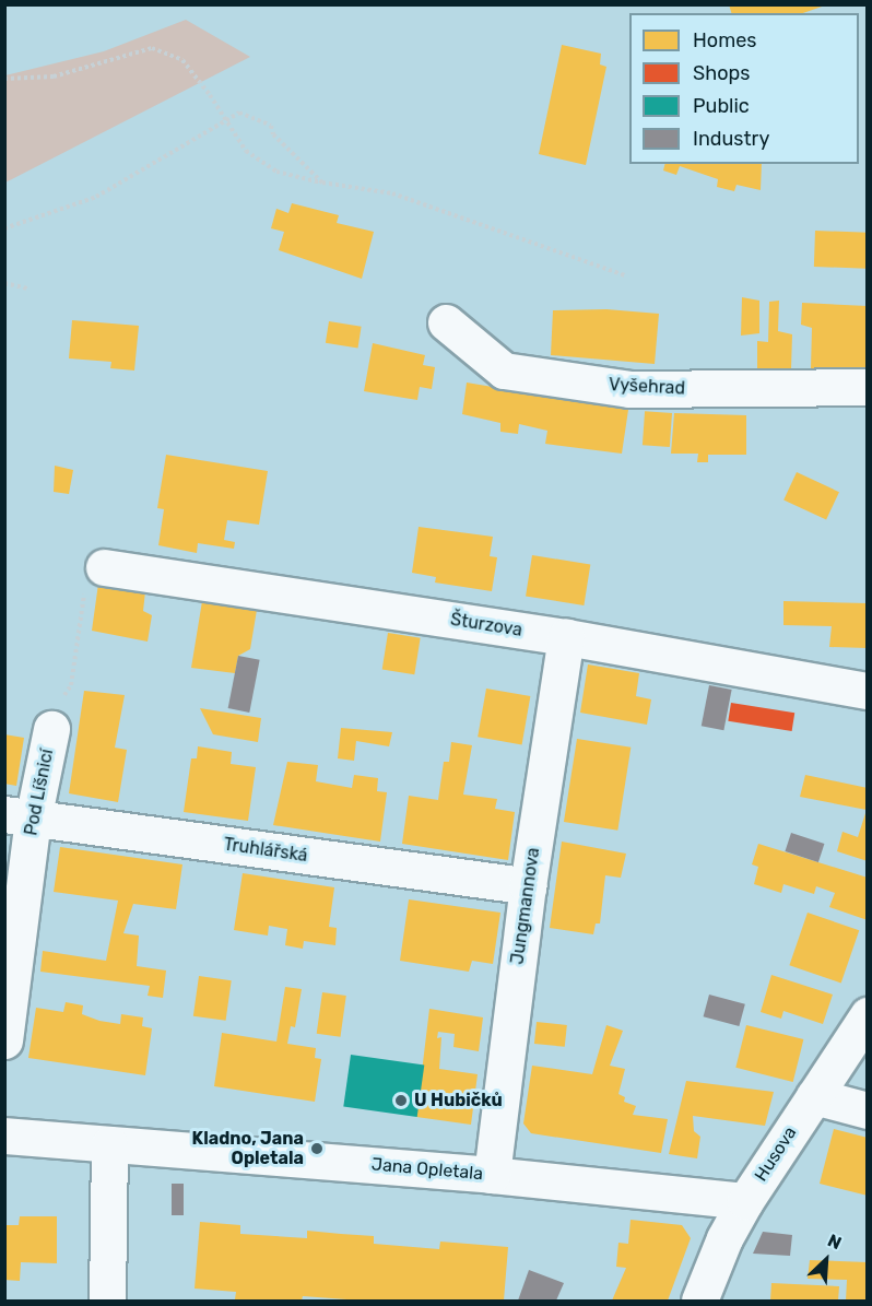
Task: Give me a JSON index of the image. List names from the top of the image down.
{
  "streets": {
    "street": [
      "Vyšehrad",
      "Šturzova",
      "Pod Líšnicí",
      "Truhlářská",
      "Jungmannova",
      "Husova",
      "Jana Opletala"
    ]
  },
  "crossings": [
    ["Šturzova", "Pod Líšnicí"],
    ["Šturzova", "Jungmannova"],
    ["Pod Líšnicí", "Truhlářská"],
    ["Truhlářská", "Jungmannova"],
    ["Jungmannova", "Jana Opletala"],
    ["Husova", "Jana Opletala"]
  ],
  "places": ["U Hubičků", "Kladno, Jana Opletala"],
  "legend": [
    "Homes",
    "Shops",
    "Public",
    "Industry"
  ],
  "north": "top right"
}
